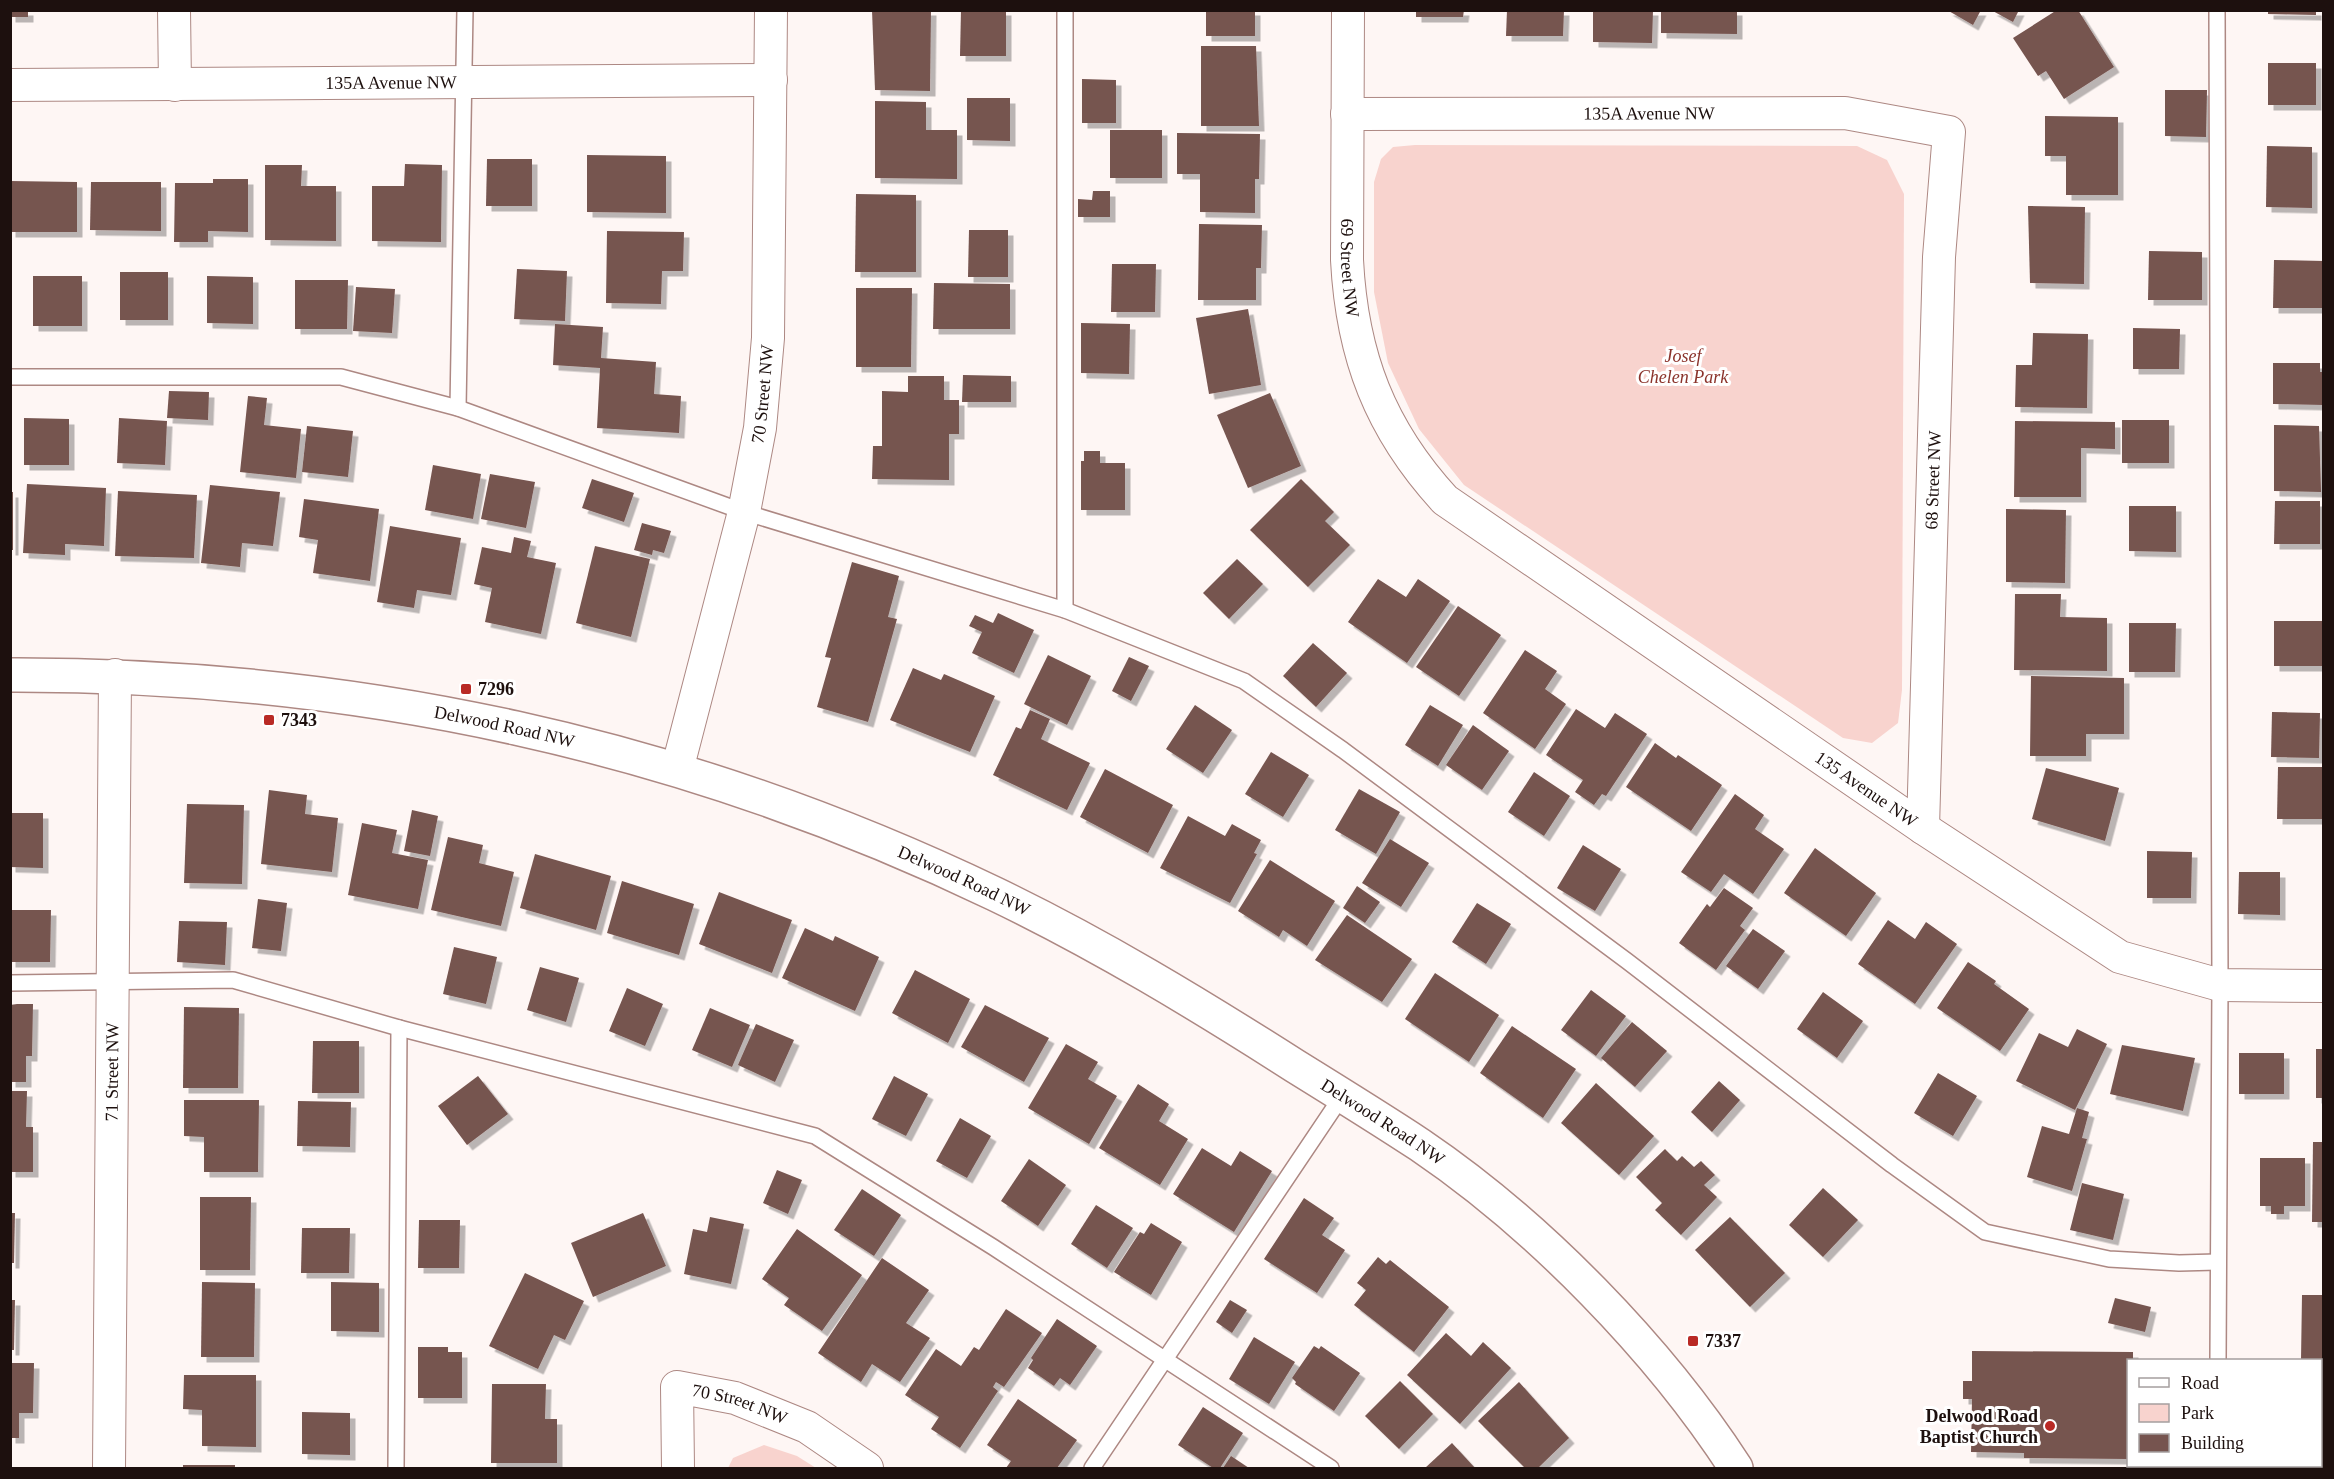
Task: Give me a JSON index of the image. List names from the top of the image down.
{
  "streets": {
    "street": [
      "135A Avenue NW",
      "69 Street NW",
      "70 Street NW",
      "68 Street NW",
      "Delwood Road NW",
      "135 Avenue NW",
      "71 Street NW"
    ]
  },
  "crossings": [
    ["135A Avenue NW", "69 Street NW"],
    ["135A Avenue NW", "70 Street NW"],
    ["135A Avenue NW", "68 Street NW"],
    ["69 Street NW", "135 Avenue NW"],
    ["70 Street NW", "Delwood Road NW"],
    ["68 Street NW", "135 Avenue NW"],
    ["Delwood Road NW", "71 Street NW"]
  ],
  "parks": ["Josef Chelen Park"],
  "places": {
    "transit": ["7296", "7343", "7337"],
    "other": ["Delwood Road Baptist Church"]
  },
  "legend": ["Road", "Park", "Building"]
}
